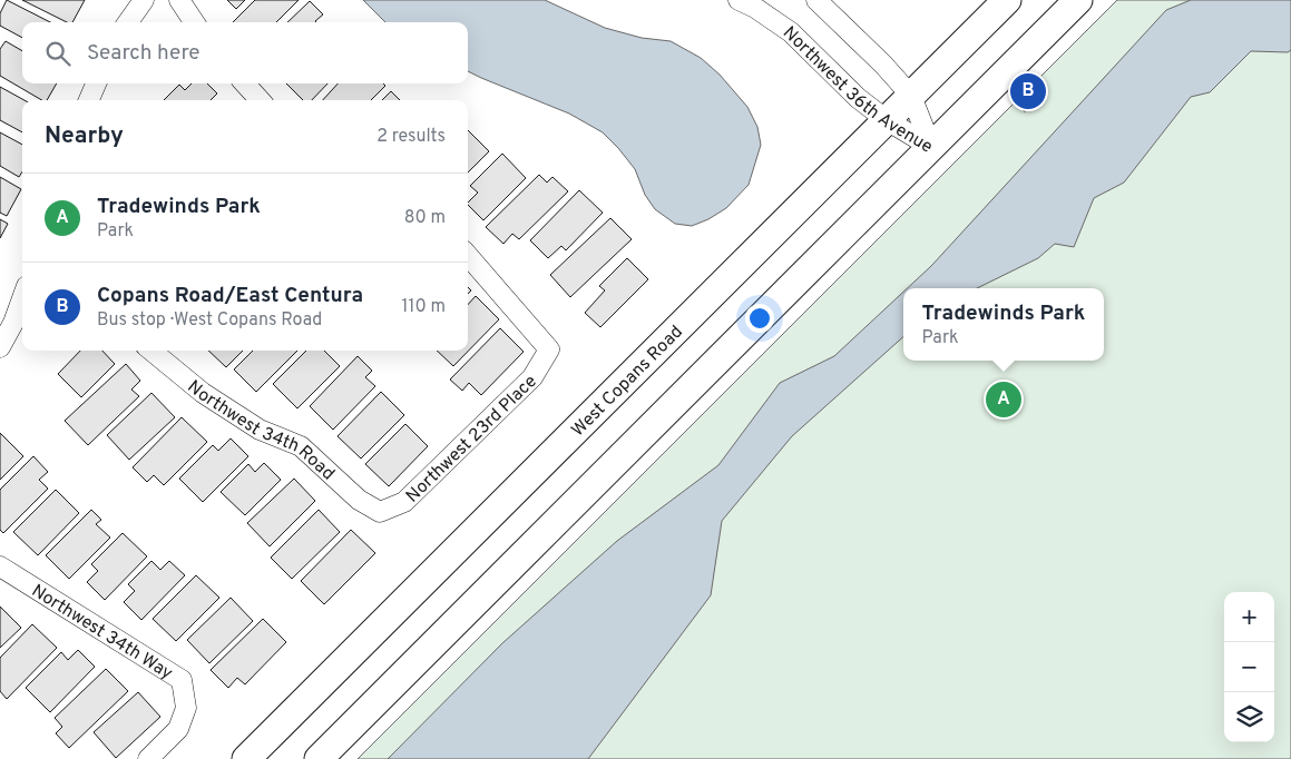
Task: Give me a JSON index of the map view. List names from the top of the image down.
{
  "streets": {
    "main road": ["West Copans Road"],
    "street": [
      "Northwest 36th Avenue",
      "Northwest 34th Road",
      "Northwest 23rd Place",
      "Northwest 34th Way"
    ]
  },
  "crossings": [
    ["Northwest 36th Avenue", "West Copans Road"],
    ["Northwest 34th Road", "Northwest 23rd Place"]
  ],
  "page": {
    "search": "Search here",
    "pins": ["B", "A"],
    "heading": ["Nearby", "2 results"],
    "list": [
      {
        "mark": "A",
        "name": "Tradewinds Park",
        "note": "Park",
        "value": "80 m"
      },
      {
        "mark": "B",
        "name": "Copans Road/East Centura",
        "note": "Bus stop · West Copans Road",
        "value": "110 m"
      }
    ],
    "popup": ["Tradewinds Park", "Park"],
    "map_buttons": ["+", "−"]
  }
}
